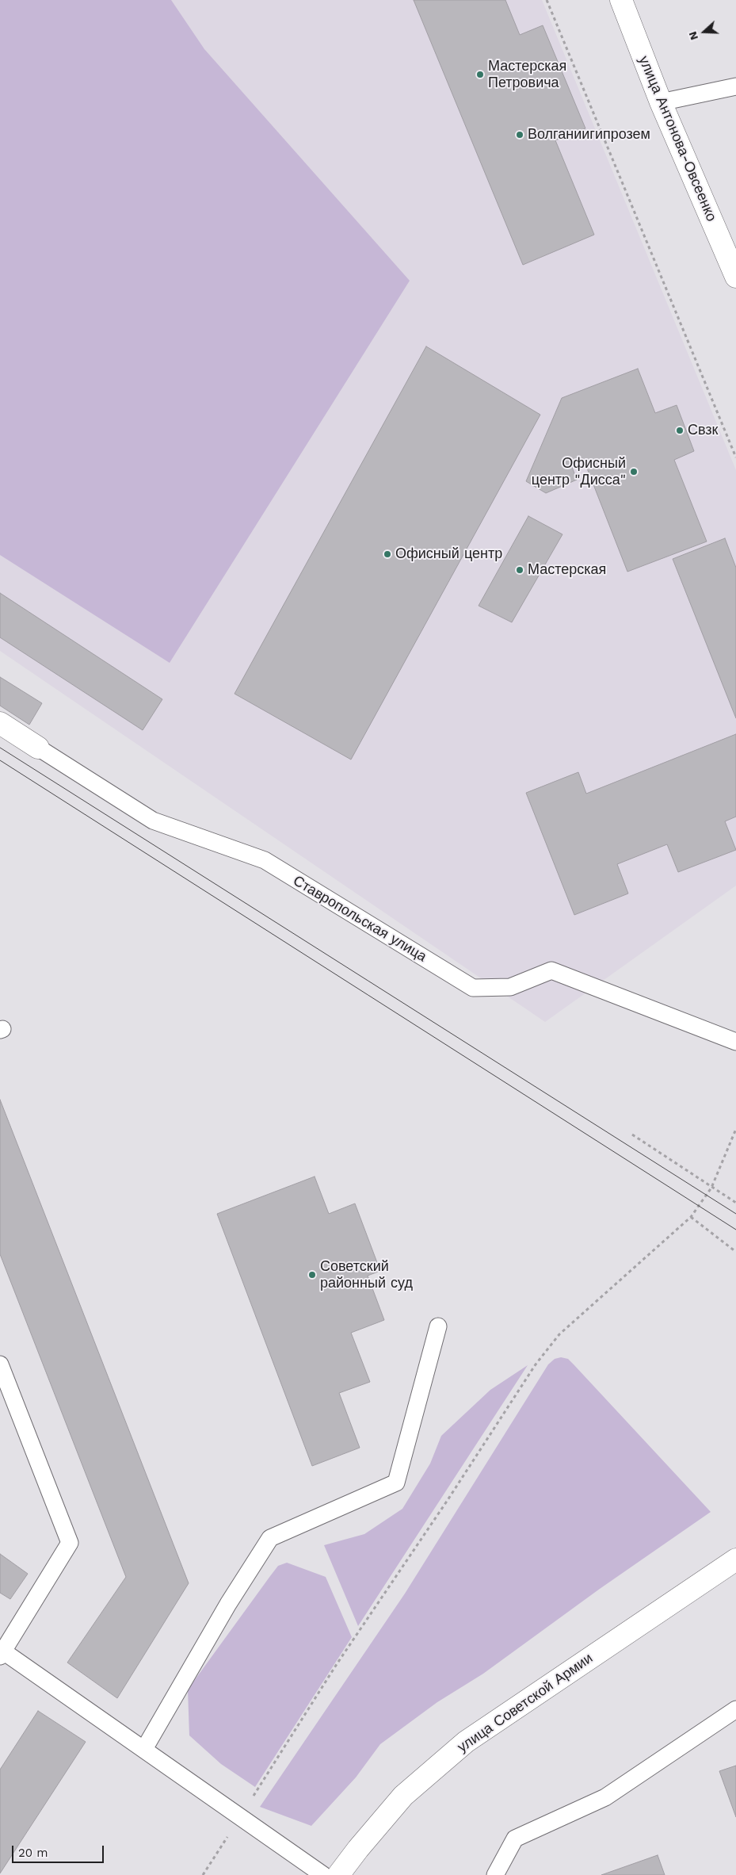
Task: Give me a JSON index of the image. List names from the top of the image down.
{
  "streets": {
    "main road": ["улица Антонова-Овсеенко", "Ставропольская улица", "улица Советской Армии"]
  },
  "places": [
    "Мастерская Петровича",
    "Волганиигипрозем",
    "Свзк",
    "Офисный центр \"Дисса\"",
    "Офисный центр",
    "Мастерская",
    "Советский районный суд"
  ],
  "scale_bar": "20 m",
  "north": "left"
}
